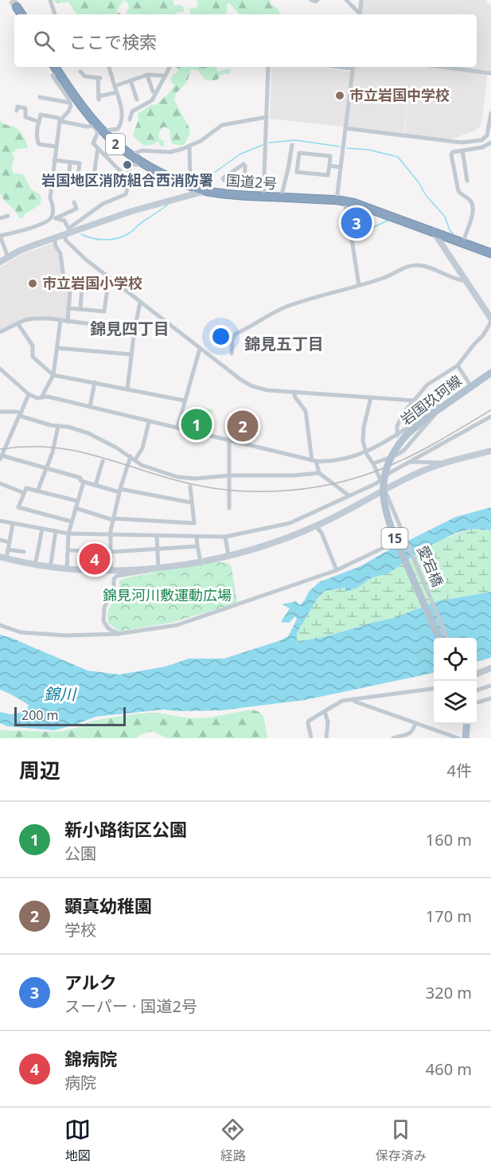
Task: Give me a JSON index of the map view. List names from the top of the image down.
{
  "streets": {
    "highway": ["2", "国道2号"],
    "main road": ["岩国玖珂線", "15"],
    "street": ["愛宕橋"]
  },
  "districts": ["錦見四丁目", "錦見五丁目"],
  "water": ["錦川"],
  "parks": ["錦見河川敷運動広場"],
  "places": ["市立岩国中学校", "岩国地区消防組合西消防署", "市立岩国小学校"],
  "scale_bar": "200 m",
  "page": {
    "search": "ここで検索",
    "pins": [
      "3",
      "1",
      "2",
      "4"
    ],
    "scale": "200 m",
    "heading": ["周辺", "4件"],
    "list": [
      {
        "mark": "1",
        "name": "新小路街区公園",
        "note": "公園",
        "value": "160 m"
      },
      {
        "mark": "2",
        "name": "顕真幼稚園",
        "note": "学校",
        "value": "170 m"
      },
      {
        "mark": "3",
        "name": "アルク",
        "note": "スーパー · 国道2号",
        "value": "320 m"
      },
      {
        "mark": "4",
        "name": "錦病院",
        "note": "病院",
        "value": "460 m"
      }
    ],
    "nav": ["地図", "経路", "保存済み"]
  }
}
